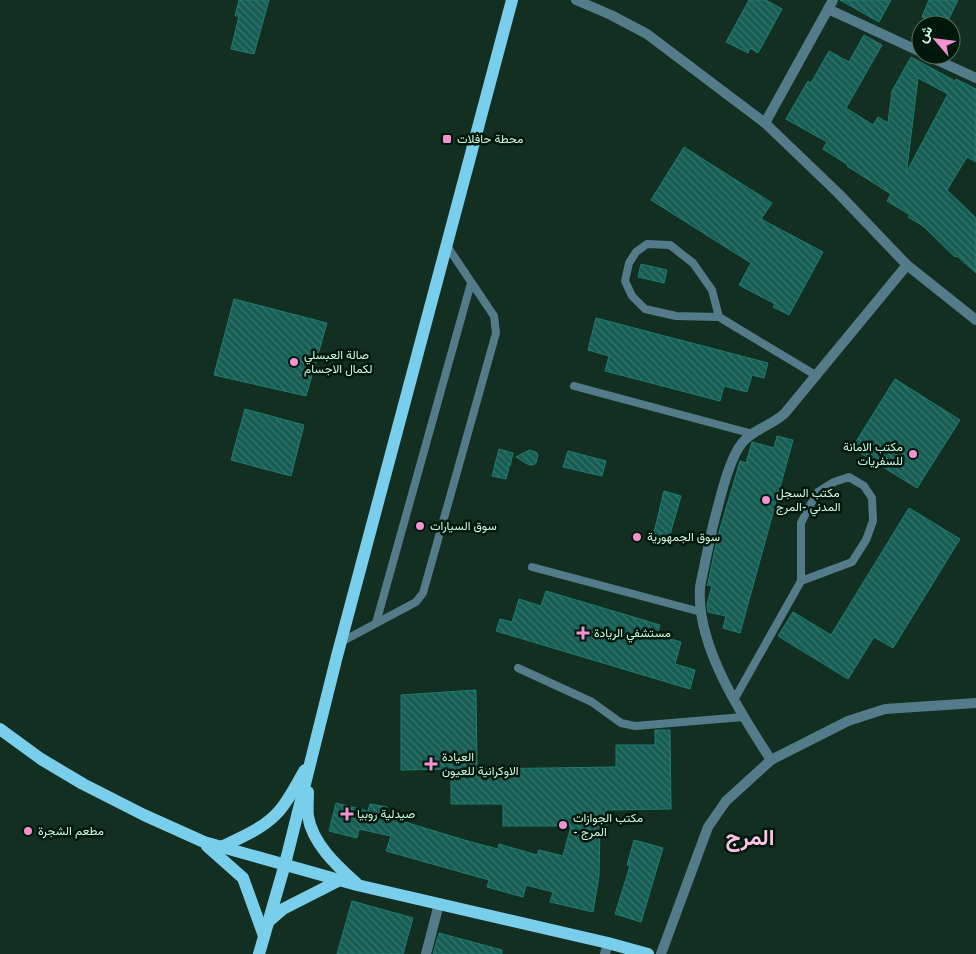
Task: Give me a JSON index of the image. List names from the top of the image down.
{
  "districts": ["المرج"],
  "places": {
    "transit": ["محطة حافلات"],
    "other": [
      "صالة العبسلي لكمال الاجسام",
      "مكتب الامانة للسفريات",
      "مكتب السجل المدني -المرج",
      "سوق السيارات",
      "سوق الجمهورية",
      "مكتب الجوازات - المرج",
      "مطعم الشجرة"
    ],
    "health": ["مستشفي الريادة", "العيادة الاوكرانية للعيون", "صيدلية روبيا"]
  },
  "north": "top left"
}
